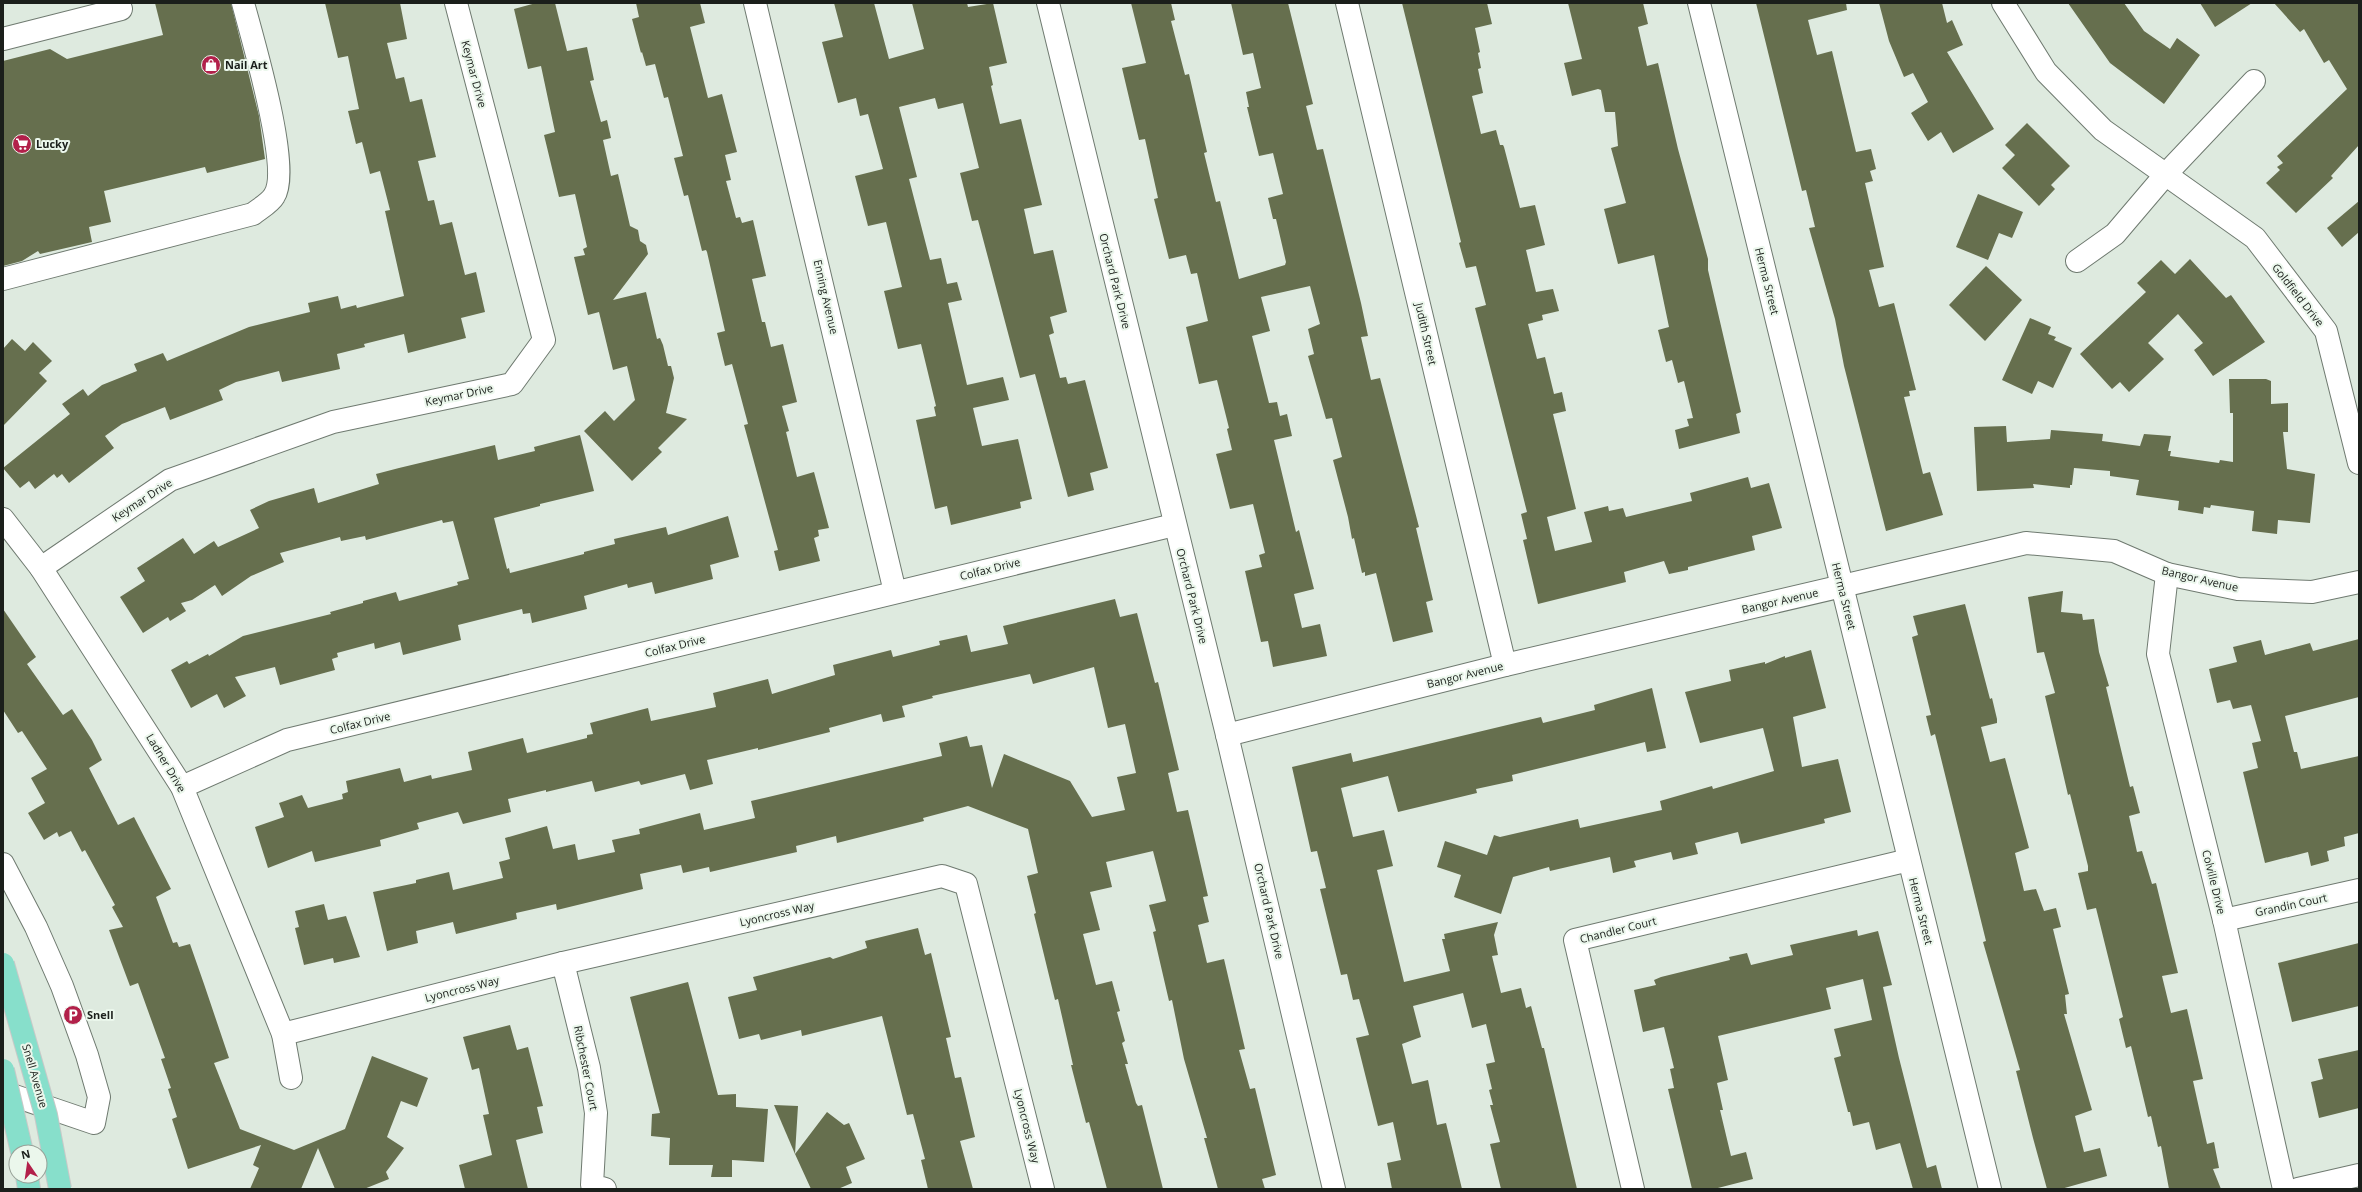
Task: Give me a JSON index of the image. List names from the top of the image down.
{
  "streets": {
    "main road": ["Snell Avenue"],
    "street": [
      "Keymar Drive",
      "Orchard Park Drive",
      "Herma Street",
      "Goldfield Drive",
      "Enning Avenue",
      "Judith Street",
      "Colfax Drive",
      "Bangor Avenue",
      "Ladner Drive",
      "Colville Drive",
      "Grandin Court",
      "Lyoncross Way",
      "Chandler Court",
      "Ribchester Court"
    ]
  },
  "crossings": [
    ["Keymar Drive", "Ladner Drive"],
    ["Orchard Park Drive", "Colfax Drive"],
    ["Orchard Park Drive", "Bangor Avenue"],
    ["Herma Street", "Bangor Avenue"],
    ["Herma Street", "Chandler Court"],
    ["Enning Avenue", "Colfax Drive"],
    ["Judith Street", "Bangor Avenue"],
    ["Colfax Drive", "Ladner Drive"],
    ["Bangor Avenue", "Colville Drive"],
    ["Ladner Drive", "Lyoncross Way"],
    ["Colville Drive", "Grandin Court"],
    ["Lyoncross Way", "Ribchester Court"]
  ],
  "places": {
    "shop": ["Nail Art"],
    "supermarket": ["Lucky"],
    "parking": ["Snell"]
  },
  "north": "top"
}
